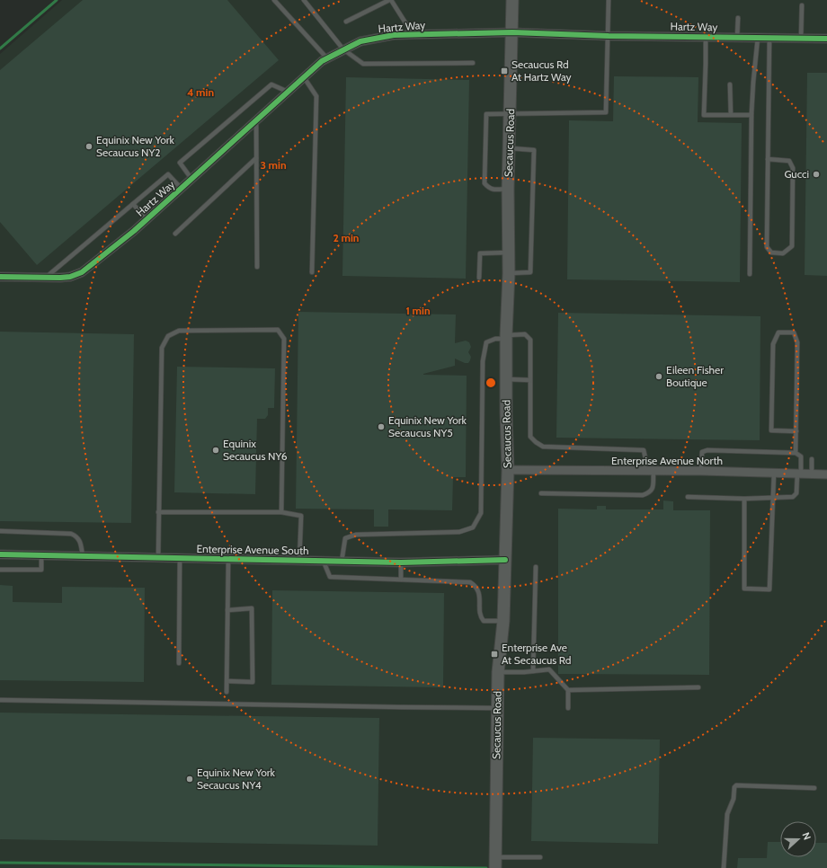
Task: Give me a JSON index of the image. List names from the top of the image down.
{
  "streets": {
    "main road": ["Secaucus Road"],
    "street": ["Hartz Way", "Enterprise Avenue North", "Enterprise Avenue South"]
  },
  "crossings": [
    ["Hartz Way", "Secaucus Road"],
    ["Secaucus Road", "Enterprise Avenue North"],
    ["Secaucus Road", "Enterprise Avenue South"]
  ],
  "places": {
    "transit": ["Secaucus Rd At Hartz Way", "Enterprise Ave At Secaucus Rd"],
    "other": [
      "Equinix New York Secaucus NY2",
      "Gucci",
      "Eileen Fisher Boutique",
      "Equinix New York Secaucus NY5",
      "Equinix Secaucus NY6",
      "Equinix New York Secaucus NY4"
    ]
  },
  "north": "right",
  "rings": [
    "4 min",
    "3 min",
    "2 min",
    "1 min"
  ]
}
